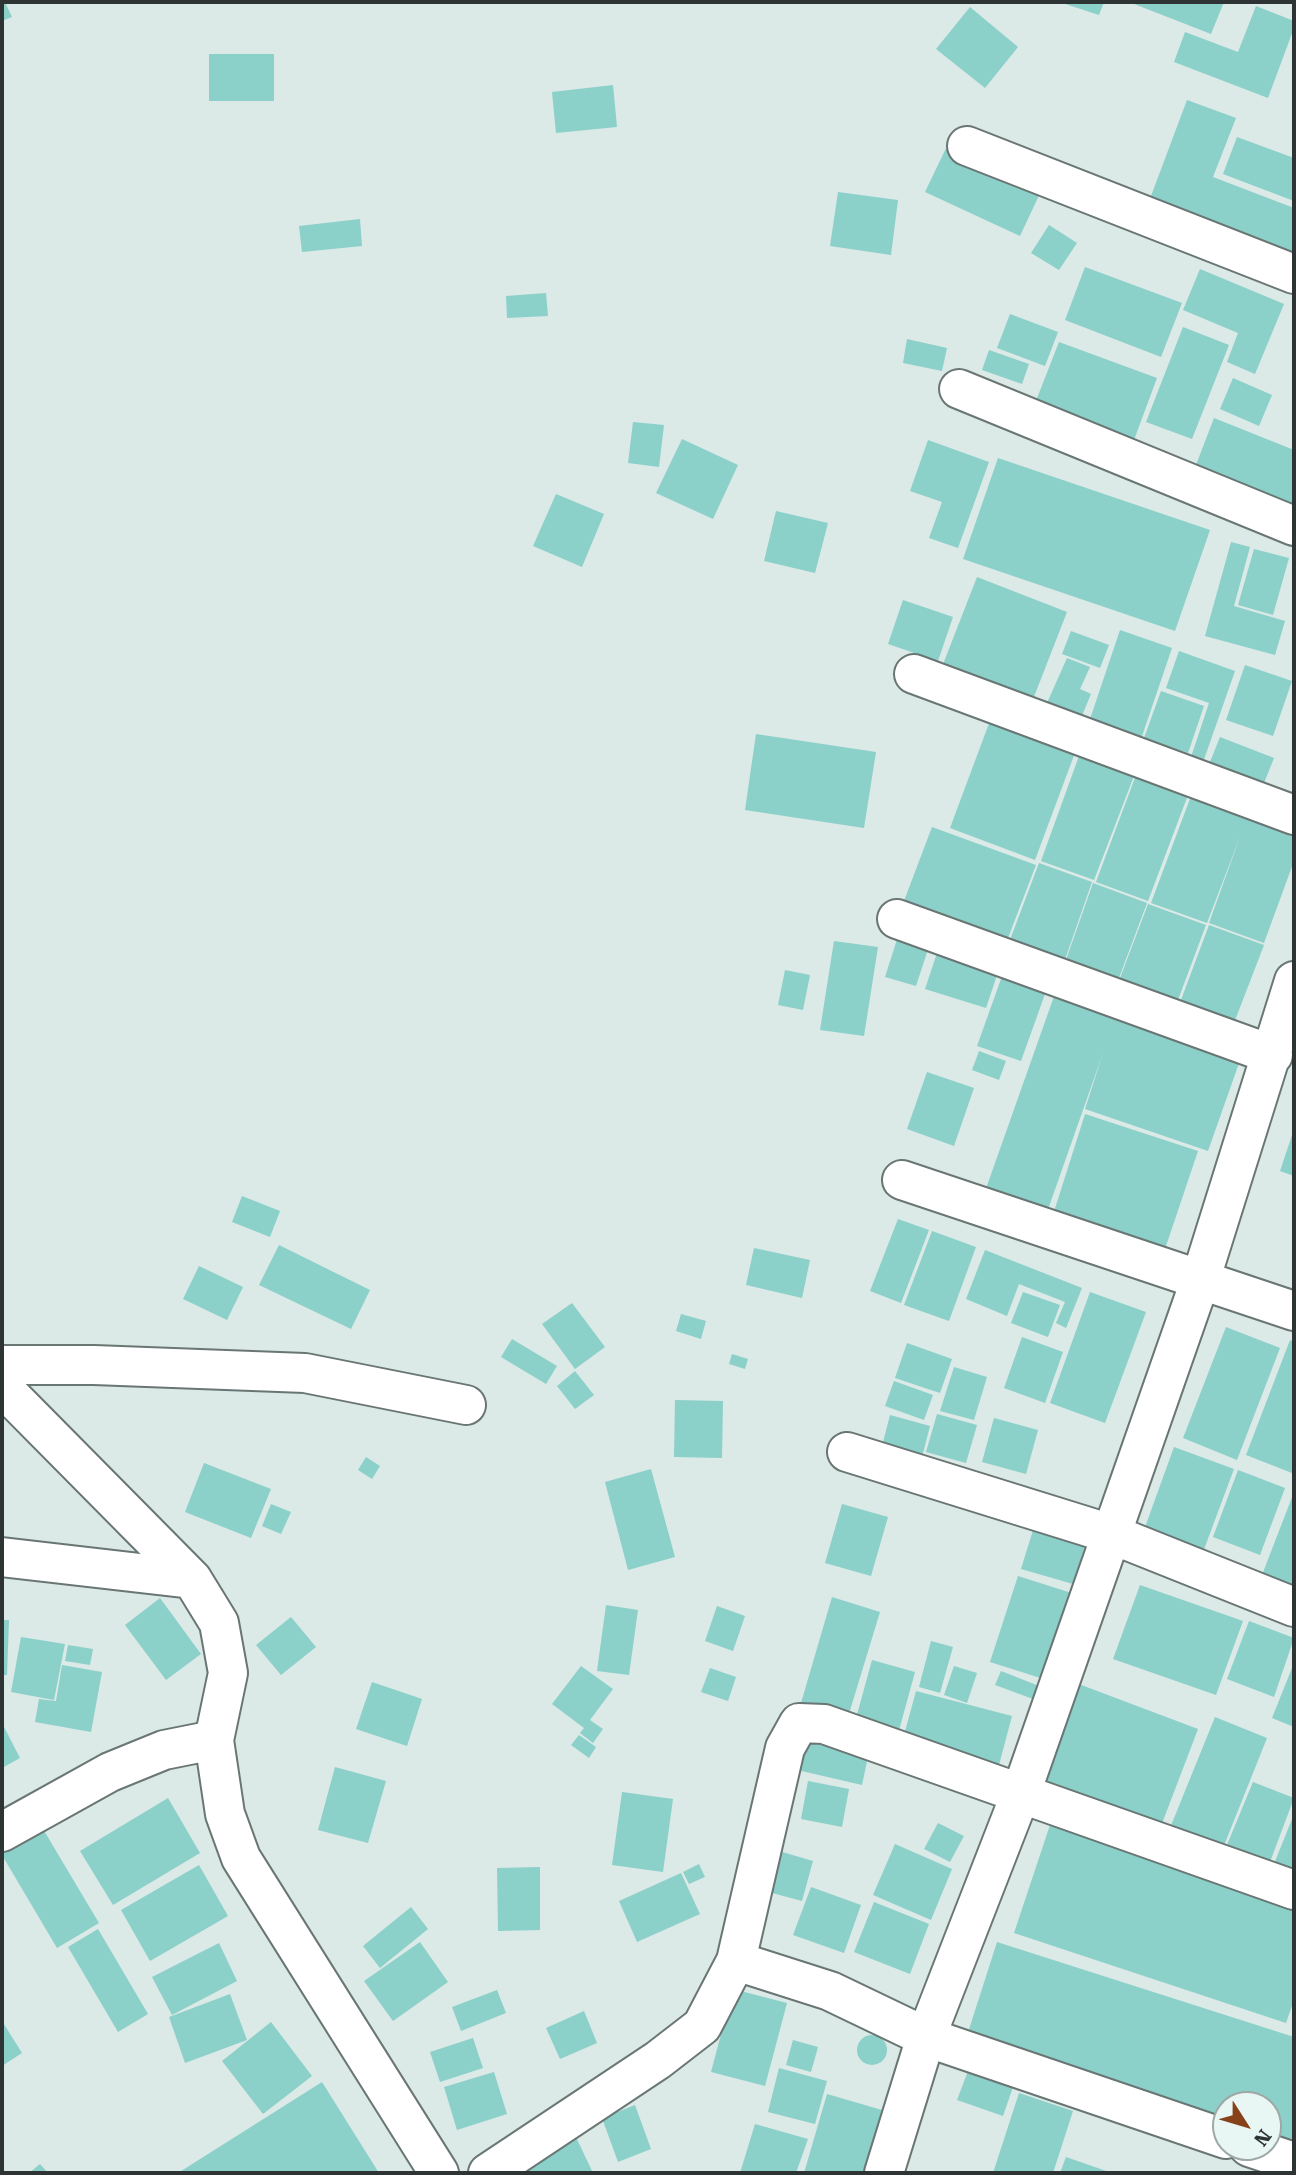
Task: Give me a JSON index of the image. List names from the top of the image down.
{
  "north": "bottom right"
}
